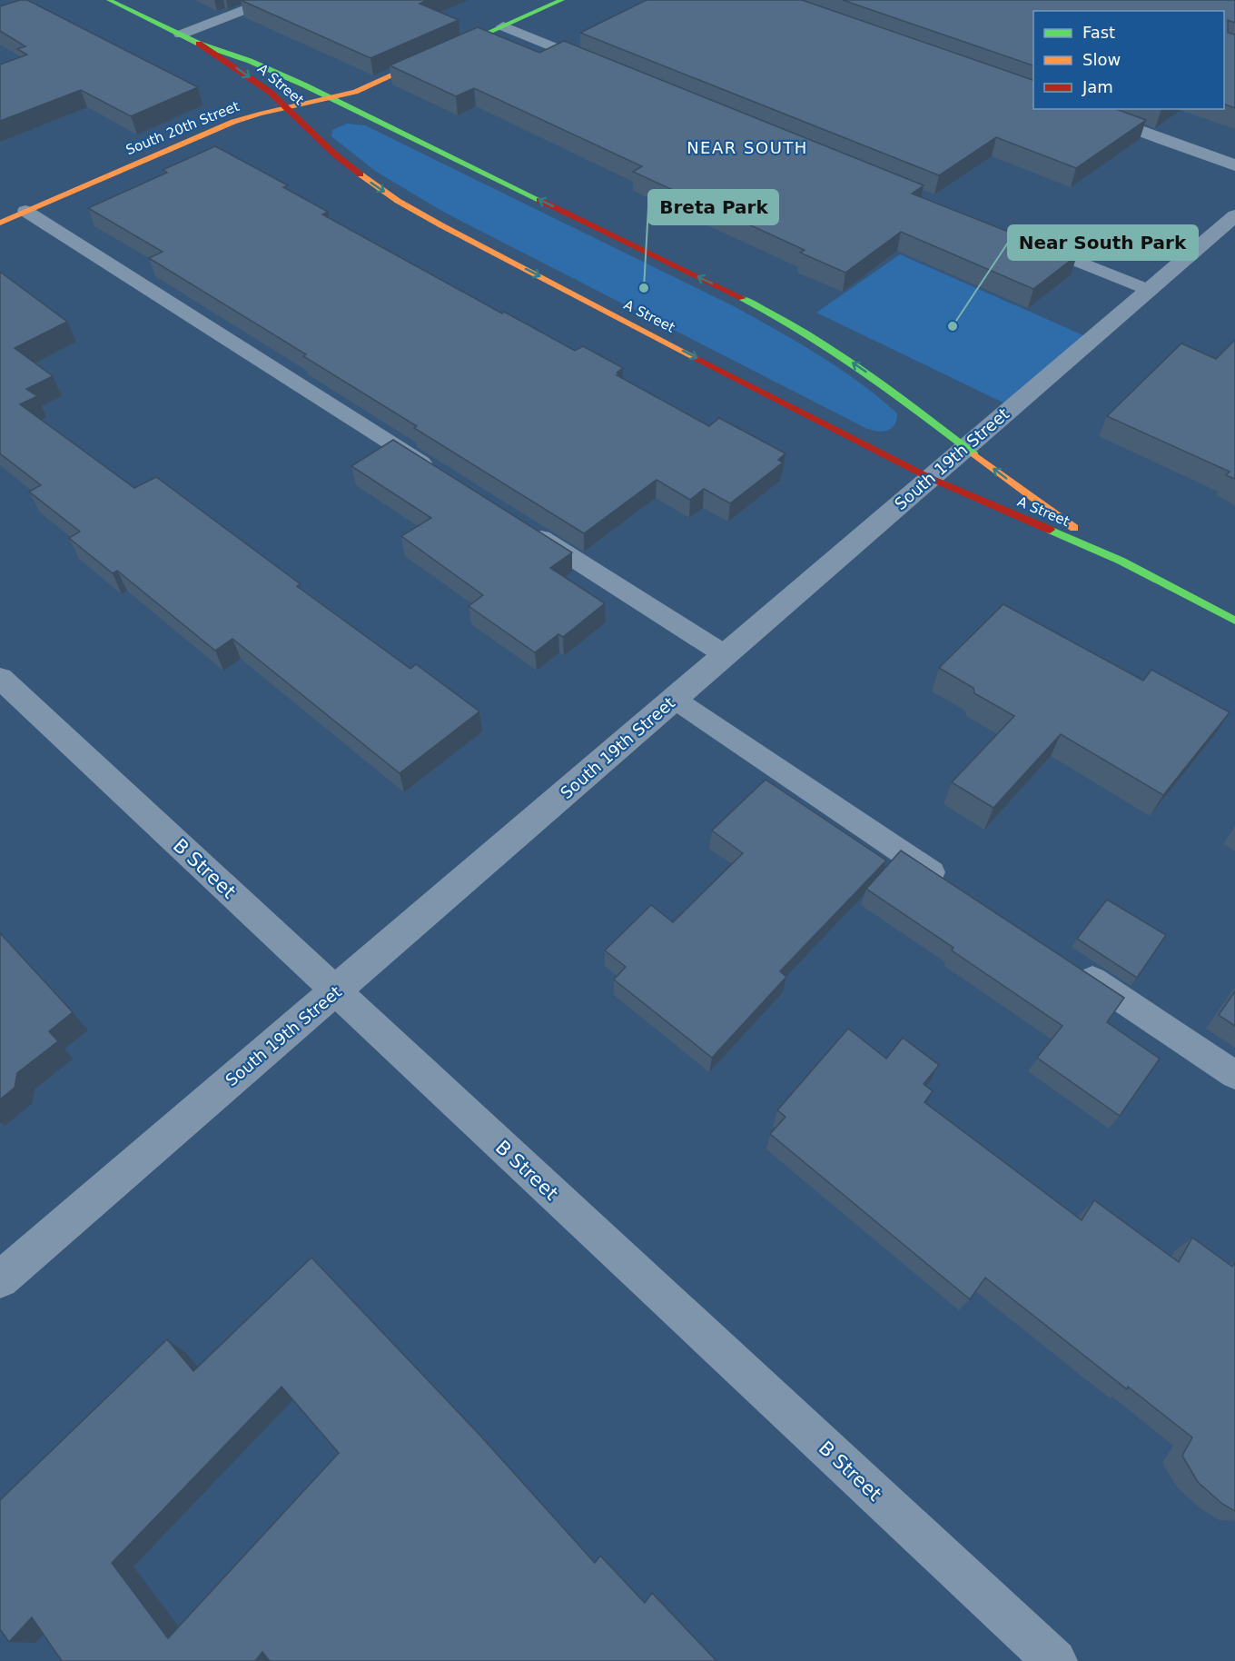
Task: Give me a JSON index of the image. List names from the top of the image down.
{
  "streets": {
    "main road": ["A Street", "South 20th Street"],
    "street": ["South 19th Street", "B Street"]
  },
  "crossings": [
    ["A Street", "South 20th Street"],
    ["A Street", "South 19th Street"],
    ["South 19th Street", "B Street"]
  ],
  "districts": ["NEAR SOUTH"],
  "places": ["Breta Park", "Near South Park"],
  "legend": ["Fast", "Slow", "Jam"]
}
